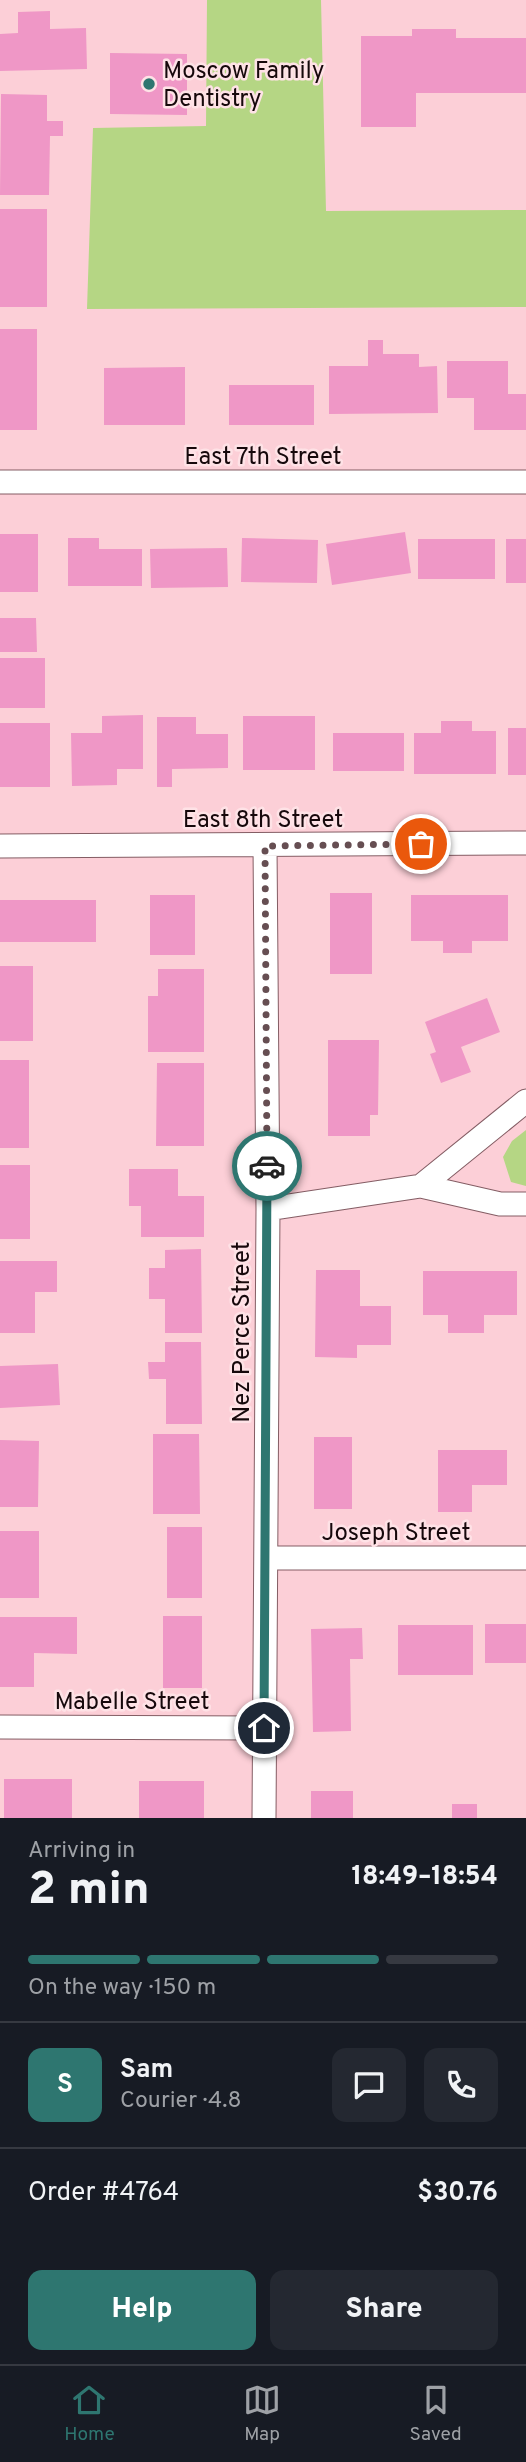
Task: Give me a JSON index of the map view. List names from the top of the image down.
{
  "streets": {
    "street": [
      "East 7th Street",
      "East 8th Street",
      "Nez Perce Street",
      "Joseph Street",
      "Mabelle Street"
    ]
  },
  "crossings": [
    ["East 8th Street", "Nez Perce Street"],
    ["Nez Perce Street", "Joseph Street"],
    ["Nez Perce Street", "Mabelle Street"]
  ],
  "places": ["Moscow Family Dentistry"],
  "page": {
    "heading": ["2 min", "Arriving in", "18:49–18:54"],
    "panel": [
      "Sam",
      "Courier · 4.8",
      "Order #4764",
      "$30.76"
    ],
    "bar": "On the way · 150 m",
    "round": "S",
    "buttons": ["Help", "Share"],
    "tabs": ["Home", "Map", "Saved"]
  }
}
